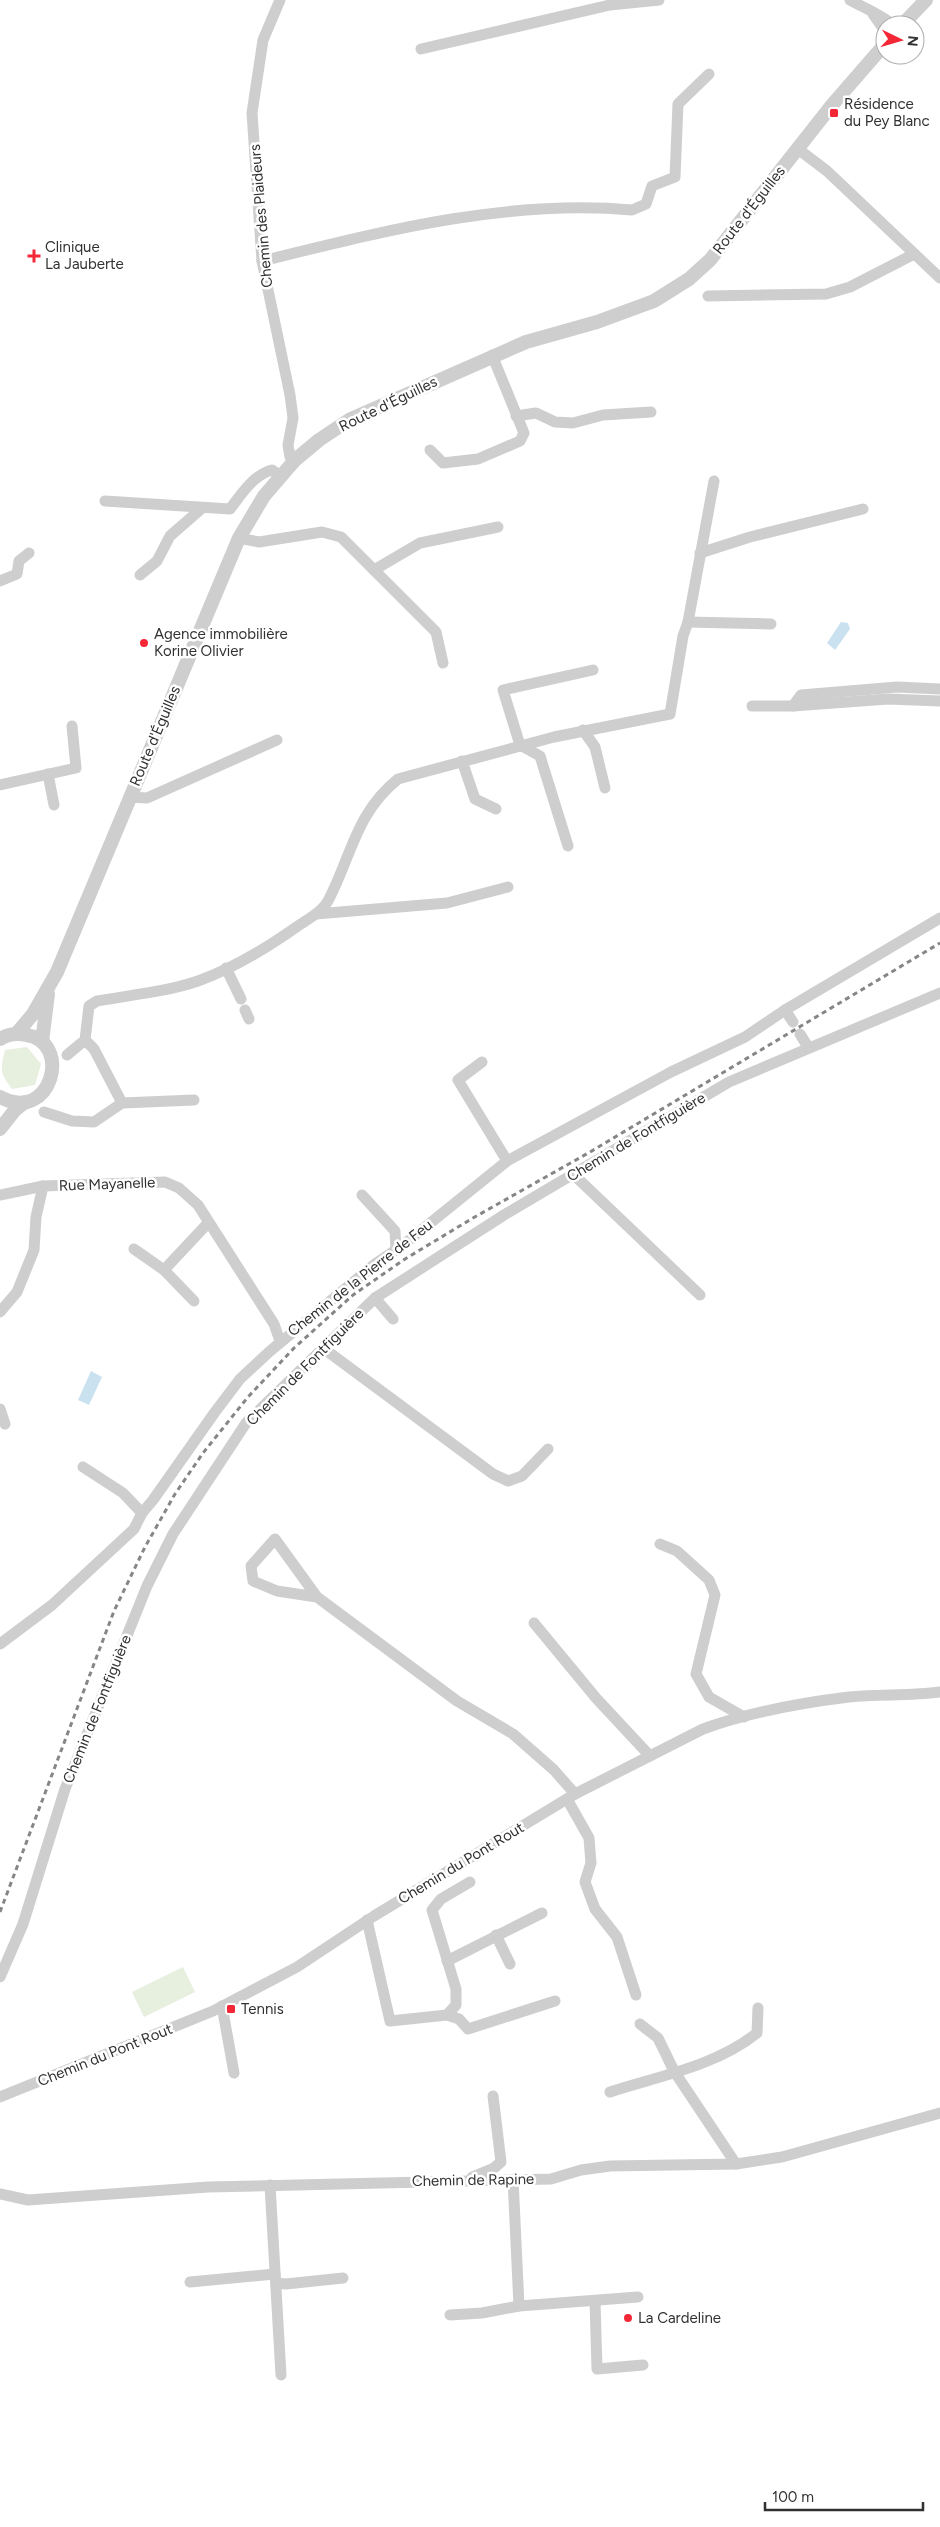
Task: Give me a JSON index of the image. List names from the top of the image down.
{
  "streets": {
    "street": [
      "Route d'Éguilles",
      "Chemin des Plaideurs",
      "Chemin de Fontfiguière",
      "Rue Mayanelle",
      "Chemin de la Pierre de Feu",
      "Chemin du Pont Rout",
      "Chemin de Rapine"
    ]
  },
  "crossings": [
    ["Route d'Éguilles", "Chemin des Plaideurs"],
    ["Rue Mayanelle", "Chemin de la Pierre de Feu"]
  ],
  "places": {
    "transit": ["Résidence du Pey Blanc", "Tennis"],
    "health": ["Clinique La Jauberte"],
    "other": ["Agence immobilière Korine Olivier", "La Cardeline"]
  },
  "scale_bar": "100 m",
  "north": "right"
}
